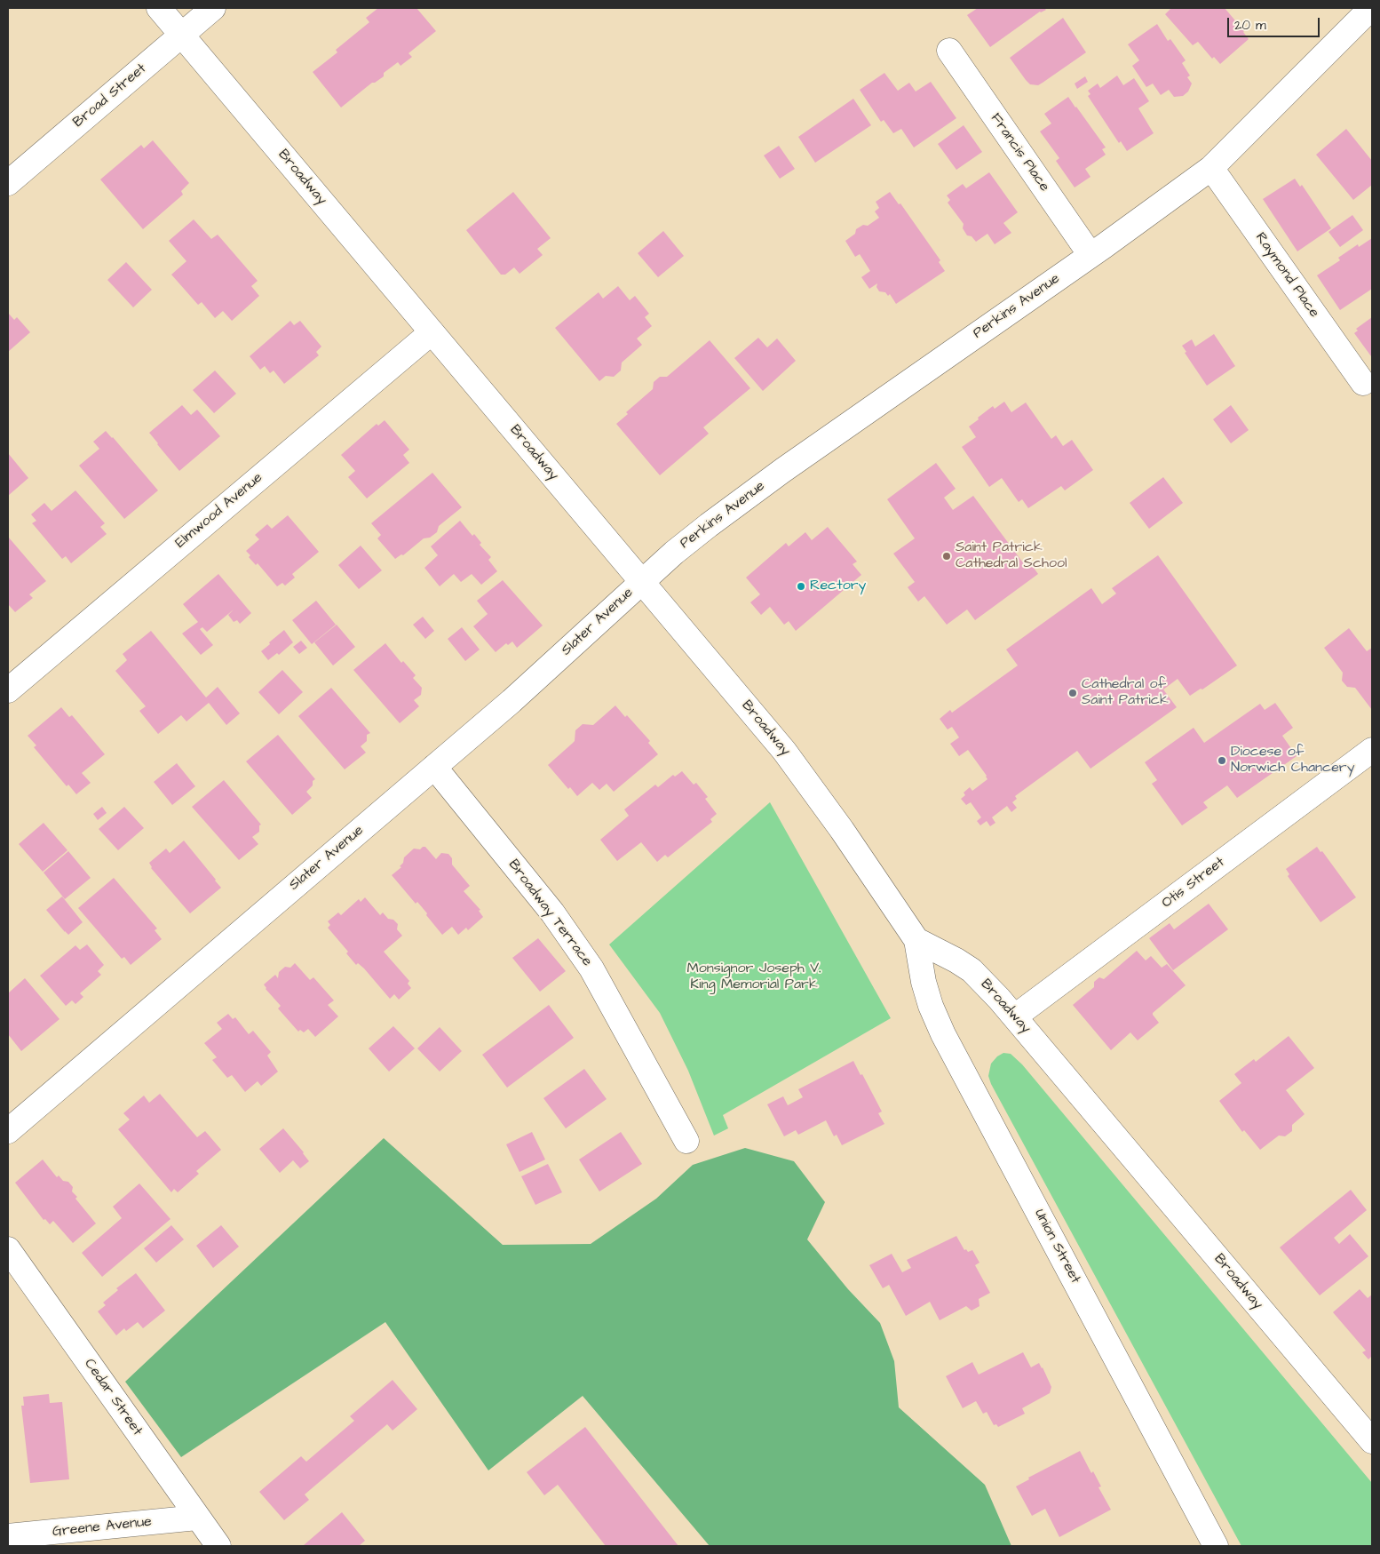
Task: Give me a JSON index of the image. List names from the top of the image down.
{
  "streets": {
    "street": [
      "Broad Street",
      "Francis Place",
      "Broadway",
      "Raymond Place",
      "Perkins Avenue",
      "Elmwood Avenue",
      "Slater Avenue",
      "Otis Street",
      "Broadway Terrace",
      "Union Street",
      "Cedar Street",
      "Greene Avenue"
    ]
  },
  "crossings": [
    ["Broad Street", "Broadway"],
    ["Francis Place", "Perkins Avenue"],
    ["Broadway", "Perkins Avenue"],
    ["Broadway", "Elmwood Avenue"],
    ["Broadway", "Slater Avenue"],
    ["Broadway", "Otis Street"],
    ["Broadway", "Union Street"],
    ["Raymond Place", "Perkins Avenue"],
    ["Perkins Avenue", "Slater Avenue"],
    ["Slater Avenue", "Broadway Terrace"],
    ["Cedar Street", "Greene Avenue"]
  ],
  "parks": ["Monsignor Joseph V. King Memorial Park"],
  "places": [
    "Saint Patrick Cathedral School",
    "Rectory",
    "Cathedral of Saint Patrick",
    "Diocese of Norwich Chancery"
  ],
  "scale_bar": "20 m"
}
